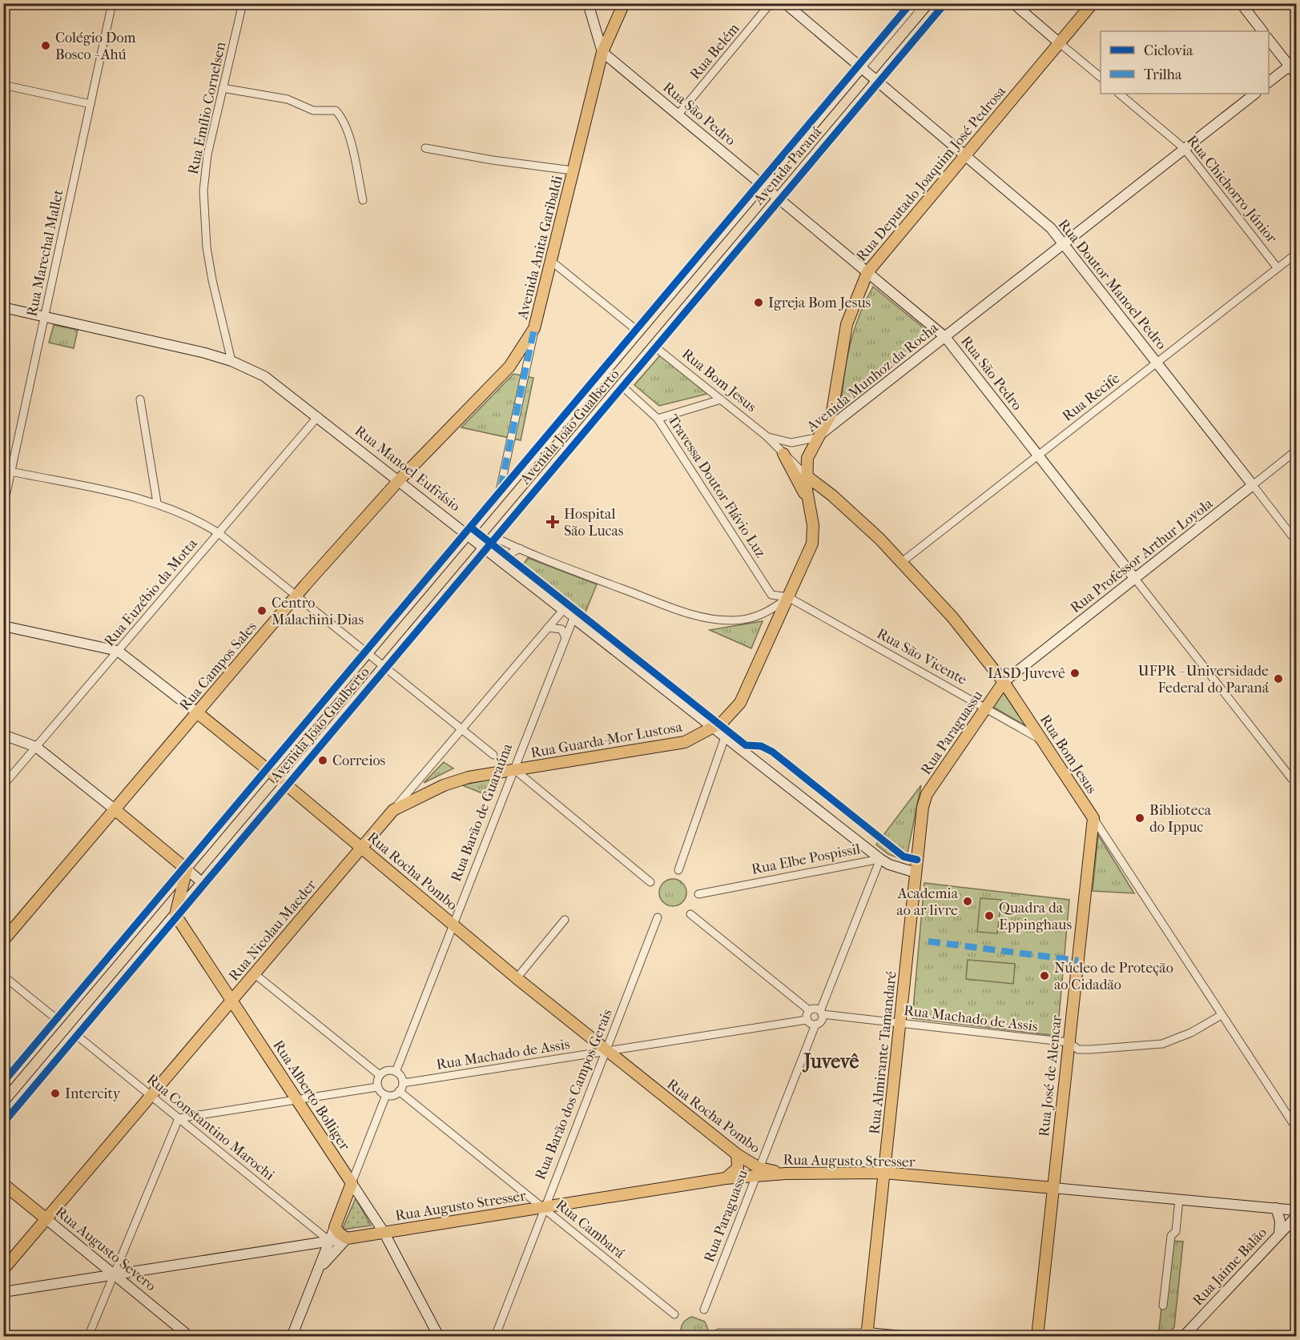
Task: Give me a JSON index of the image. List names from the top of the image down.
{
  "streets": {
    "main road": [
      "Rua Deputado Joaquim José Pedrosa",
      "Avenida Anita Garibaldi",
      "Avenida Munhoz da Rocha",
      "Rua Bom Jesus",
      "Rua Campos Sales",
      "Rua Paraguassu",
      "Rua Guarda-Mor Lustosa",
      "Rua Rocha Pombo",
      "Rua Nicolau Maeder",
      "Rua Almirante Tamandaré",
      "Rua José de Alencar",
      "Rua Alberto Bolliger",
      "Rua Augusto Stresser",
      "Rua Augusto Severo"
    ],
    "street": [
      "Rua Belém",
      "Rua Emílio Cornelsen",
      "Rua São Pedro",
      "Avenida Paraná",
      "Rua Chichorro Júnior",
      "Rua Marechal Mallet",
      "Rua Doutor Manoel Pedro",
      "Rua Recife",
      "Avenida João Gualberto",
      "Rua Manoel Eufrásio",
      "Travessa Doutor Flávio Luz",
      "Rua Professor Arthur Loyola",
      "Rua Euzébio da Motta",
      "Rua São Vicente",
      "Rua Barão de Guaraúna",
      "Rua Elbe Pospissil",
      "Rua Machado de Assis",
      "Rua Barão dos Campos Gerais",
      "Rua Constantino Marochi",
      "Rua Cambará",
      "Rua Jaime Balão"
    ]
  },
  "crossings": [
    ["Rua Belém", "Rua São Pedro"],
    ["Rua Emílio Cornelsen", "Rua Manoel Eufrásio"],
    ["Rua São Pedro", "Avenida Paraná"],
    ["Rua São Pedro", "Rua Deputado Joaquim José Pedrosa"],
    ["Rua São Pedro", "Avenida Anita Garibaldi"],
    ["Rua São Pedro", "Avenida Munhoz da Rocha"],
    ["Rua São Pedro", "Rua Recife"],
    ["Rua São Pedro", "Rua Professor Arthur Loyola"],
    ["Avenida Paraná", "Rua Doutor Manoel Pedro"],
    ["Avenida Paraná", "Rua Bom Jesus"],
    ["Avenida Paraná", "Avenida João Gualberto"],
    ["Rua Deputado Joaquim José Pedrosa", "Rua Doutor Manoel Pedro"],
    ["Rua Deputado Joaquim José Pedrosa", "Avenida Munhoz da Rocha"],
    ["Rua Deputado Joaquim José Pedrosa", "Rua Bom Jesus"],
    ["Rua Chichorro Júnior", "Avenida Munhoz da Rocha"],
    ["Rua Chichorro Júnior", "Rua Recife"],
    ["Avenida Anita Garibaldi", "Avenida João Gualberto"],
    ["Avenida Anita Garibaldi", "Rua Campos Sales"],
    ["Rua Marechal Mallet", "Rua Manoel Eufrásio"],
    ["Rua Doutor Manoel Pedro", "Avenida Munhoz da Rocha"],
    ["Rua Doutor Manoel Pedro", "Rua Recife"],
    ["Rua Doutor Manoel Pedro", "Rua Professor Arthur Loyola"],
    ["Avenida Munhoz da Rocha", "Rua Bom Jesus"],
    ["Avenida Munhoz da Rocha", "Travessa Doutor Flávio Luz"],
    ["Avenida Munhoz da Rocha", "Rua São Vicente"],
    ["Rua Bom Jesus", "Rua Recife"],
    ["Rua Bom Jesus", "Avenida João Gualberto"],
    ["Rua Bom Jesus", "Rua Professor Arthur Loyola"],
    ["Rua Bom Jesus", "Rua São Vicente"],
    ["Rua Bom Jesus", "Rua Paraguassu"],
    ["Rua Bom Jesus", "Rua Machado de Assis"],
    ["Rua Bom Jesus", "Rua José de Alencar"],
    ["Avenida João Gualberto", "Rua Manoel Eufrásio"],
    ["Avenida João Gualberto", "Travessa Doutor Flávio Luz"],
    ["Avenida João Gualberto", "Rua Rocha Pombo"],
    ["Avenida João Gualberto", "Rua Alberto Bolliger"],
    ["Avenida João Gualberto", "Rua Constantino Marochi"],
    ["Rua Manoel Eufrásio", "Rua Euzébio da Motta"],
    ["Rua Manoel Eufrásio", "Rua Campos Sales"],
    ["Rua Manoel Eufrásio", "Rua Guarda-Mor Lustosa"],
    ["Rua Manoel Eufrásio", "Rua Barão de Guaraúna"],
    ["Rua Manoel Eufrásio", "Rua Elbe Pospissil"],
    ["Rua Manoel Eufrásio", "Rua Nicolau Maeder"],
    ["Travessa Doutor Flávio Luz", "Rua São Vicente"],
    ["Rua Professor Arthur Loyola", "Rua Paraguassu"],
    ["Rua Euzébio da Motta", "Rua Rocha Pombo"],
    ["Rua São Vicente", "Rua Paraguassu"],
    ["Rua Campos Sales", "Rua Rocha Pombo"],
    ["Rua Paraguassu", "Rua Rocha Pombo"],
    ["Rua Paraguassu", "Rua Machado de Assis"],
    ["Rua Paraguassu", "Rua Almirante Tamandaré"],
    ["Rua Paraguassu", "Rua Augusto Stresser"],
    ["Rua Guarda-Mor Lustosa", "Rua Barão de Guaraúna"],
    ["Rua Guarda-Mor Lustosa", "Rua Nicolau Maeder"],
    ["Rua Barão de Guaraúna", "Rua Rocha Pombo"],
    ["Rua Barão de Guaraúna", "Rua Machado de Assis"],
    ["Rua Barão de Guaraúna", "Rua Cambará"],
    ["Rua Elbe Pospissil", "Rua Almirante Tamandaré"],
    ["Rua Rocha Pombo", "Rua Nicolau Maeder"],
    ["Rua Rocha Pombo", "Rua Machado de Assis"],
    ["Rua Rocha Pombo", "Rua Barão dos Campos Gerais"],
    ["Rua Rocha Pombo", "Rua Augusto Stresser"],
    ["Rua Nicolau Maeder", "Rua Alberto Bolliger"],
    ["Rua Nicolau Maeder", "Rua Constantino Marochi"],
    ["Rua Nicolau Maeder", "Rua Augusto Severo"],
    ["Rua Machado de Assis", "Rua Almirante Tamandaré"],
    ["Rua Machado de Assis", "Rua José de Alencar"],
    ["Rua Machado de Assis", "Rua Barão dos Campos Gerais"],
    ["Rua Machado de Assis", "Rua Cambará"],
    ["Rua Almirante Tamandaré", "Rua Augusto Stresser"],
    ["Rua José de Alencar", "Rua Augusto Stresser"],
    ["Rua Barão dos Campos Gerais", "Rua Augusto Stresser"],
    ["Rua Barão dos Campos Gerais", "Rua Cambará"],
    ["Rua Alberto Bolliger", "Rua Augusto Stresser"],
    ["Rua Constantino Marochi", "Rua Augusto Stresser"],
    ["Rua Augusto Stresser", "Rua Cambará"],
    ["Rua Augusto Stresser", "Rua Augusto Severo"]
  ],
  "districts": ["Juvevê"],
  "places": {
    "other": [
      "Colégio Dom Bosco - Ahú",
      "Igreja Bom Jesus",
      "Centro Malachini Dias",
      "IASD Juvevê",
      "UFPR - Universidade Federal do Paraná",
      "Correios",
      "Biblioteca do Ippuc",
      "Academia ao ar livre",
      "Quadra da Eppinghaus",
      "Núcleo de Proteção ao Cidadão",
      "Intercity"
    ],
    "health": ["Hospital São Lucas"]
  },
  "legend": ["Ciclovia", "Trilha"]
}
